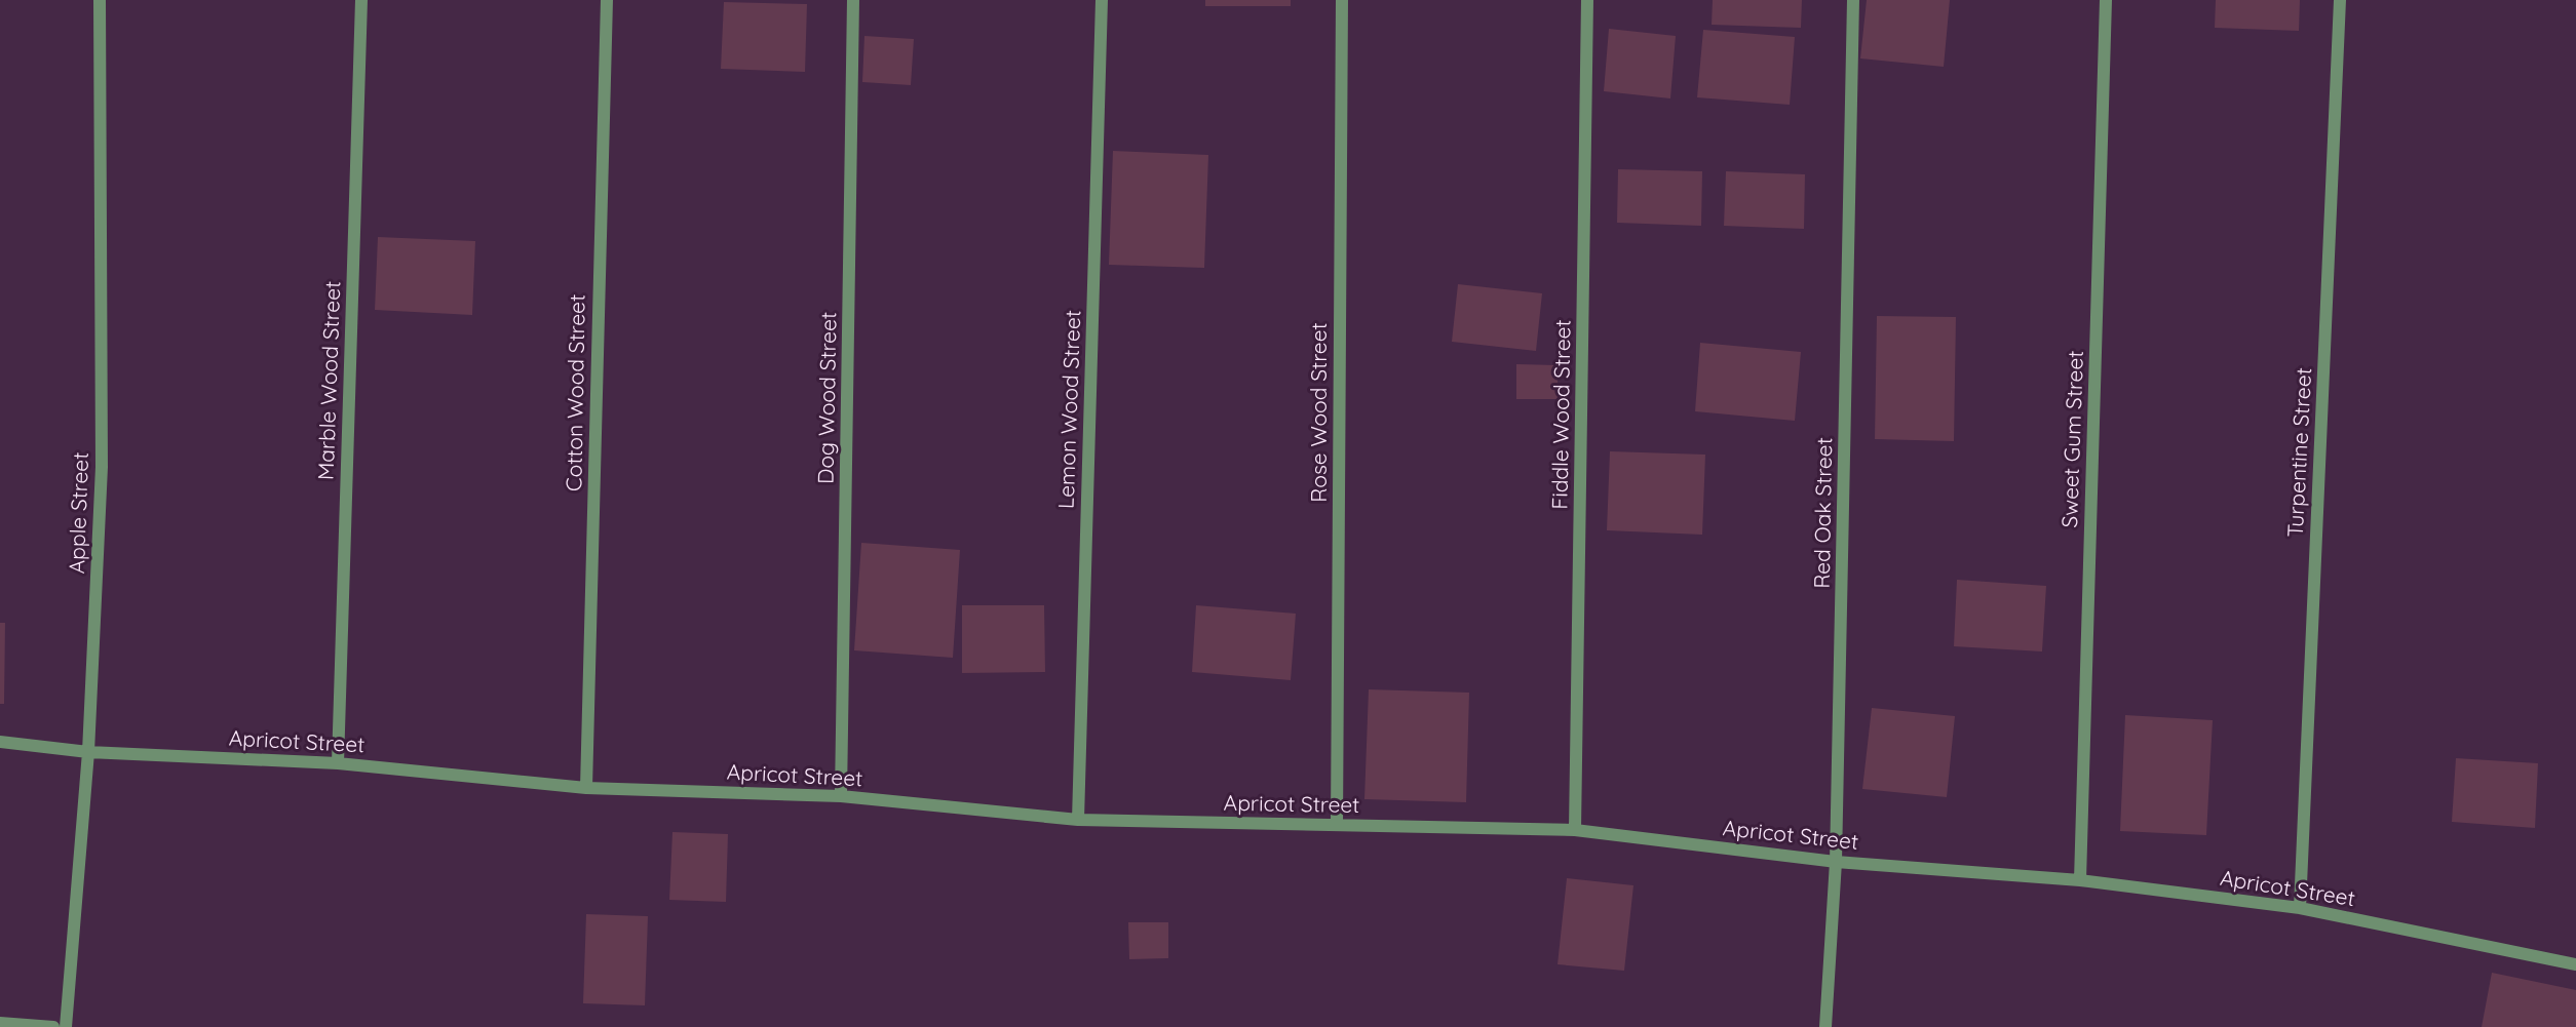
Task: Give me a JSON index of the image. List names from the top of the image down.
{
  "streets": {
    "street": [
      "Marble Wood Street",
      "Cotton Wood Street",
      "Dog Wood Street",
      "Lemon Wood Street",
      "Rose Wood Street",
      "Fiddle Wood Street",
      "Sweet Gum Street",
      "Turpentine Street",
      "Apple Street",
      "Red Oak Street",
      "Apricot Street"
    ]
  },
  "crossings": [
    ["Marble Wood Street", "Apricot Street"],
    ["Cotton Wood Street", "Apricot Street"],
    ["Dog Wood Street", "Apricot Street"],
    ["Lemon Wood Street", "Apricot Street"],
    ["Rose Wood Street", "Apricot Street"],
    ["Fiddle Wood Street", "Apricot Street"],
    ["Sweet Gum Street", "Apricot Street"],
    ["Turpentine Street", "Apricot Street"],
    ["Apple Street", "Apricot Street"],
    ["Red Oak Street", "Apricot Street"]
  ]
}
